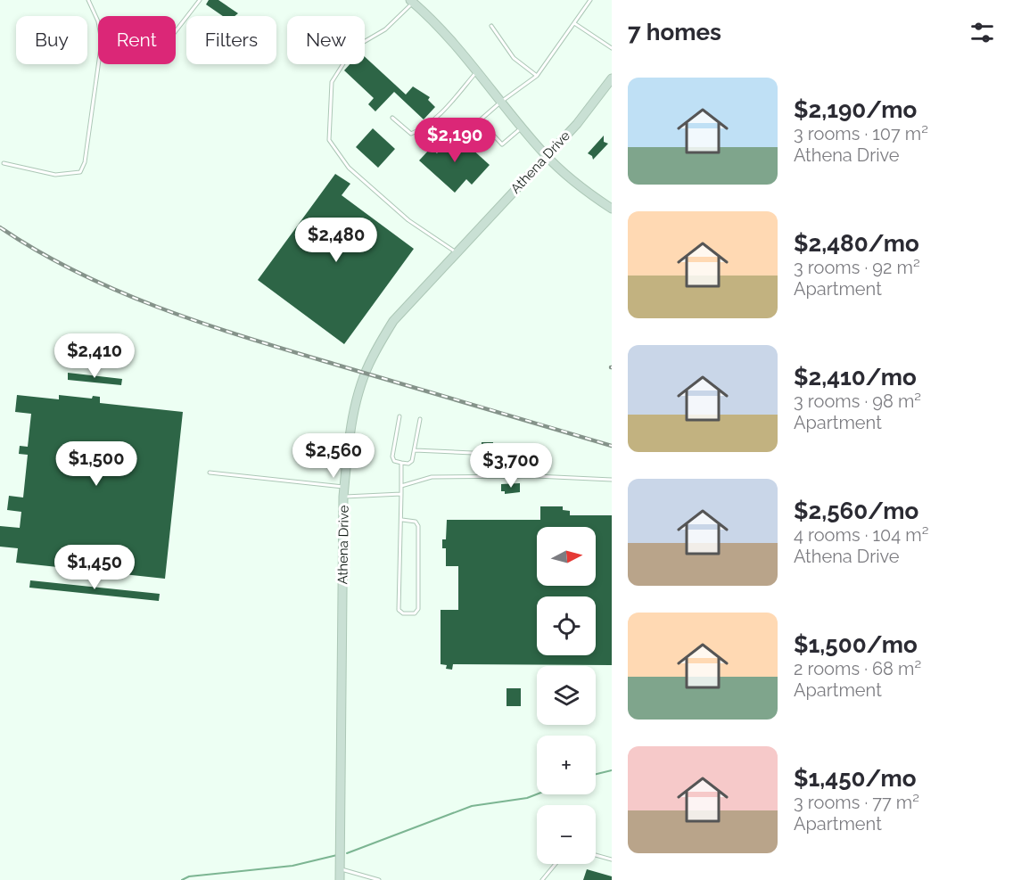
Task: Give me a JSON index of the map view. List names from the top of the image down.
{
  "streets": {
    "street": ["Athena Drive"]
  },
  "north": "right",
  "page": {
    "heading": "7 homes",
    "chip": [
      "Buy",
      "Rent",
      "Filters",
      "New"
    ],
    "list": [
      {
        "name": "$2,190/mo",
        "note": "3 rooms · 107 m² · Athena Drive"
      },
      {
        "name": "$2,480/mo",
        "note": "3 rooms · 92 m² · Apartment"
      },
      {
        "name": "$2,410/mo",
        "note": "3 rooms · 98 m² · Apartment"
      },
      {
        "name": "$2,560/mo",
        "note": "4 rooms · 104 m² · Athena Drive"
      },
      {
        "name": "$1,500/mo",
        "note": "2 rooms · 68 m² · Apartment"
      },
      {
        "name": "$1,450/mo",
        "note": "3 rooms · 77 m² · Apartment"
      }
    ],
    "price": [
      "$2,190",
      "$2,480",
      "$2,410",
      "$2,560",
      "$1,500",
      "$3,700",
      "$1,450"
    ],
    "map_buttons": ["+", "−"]
  }
}
